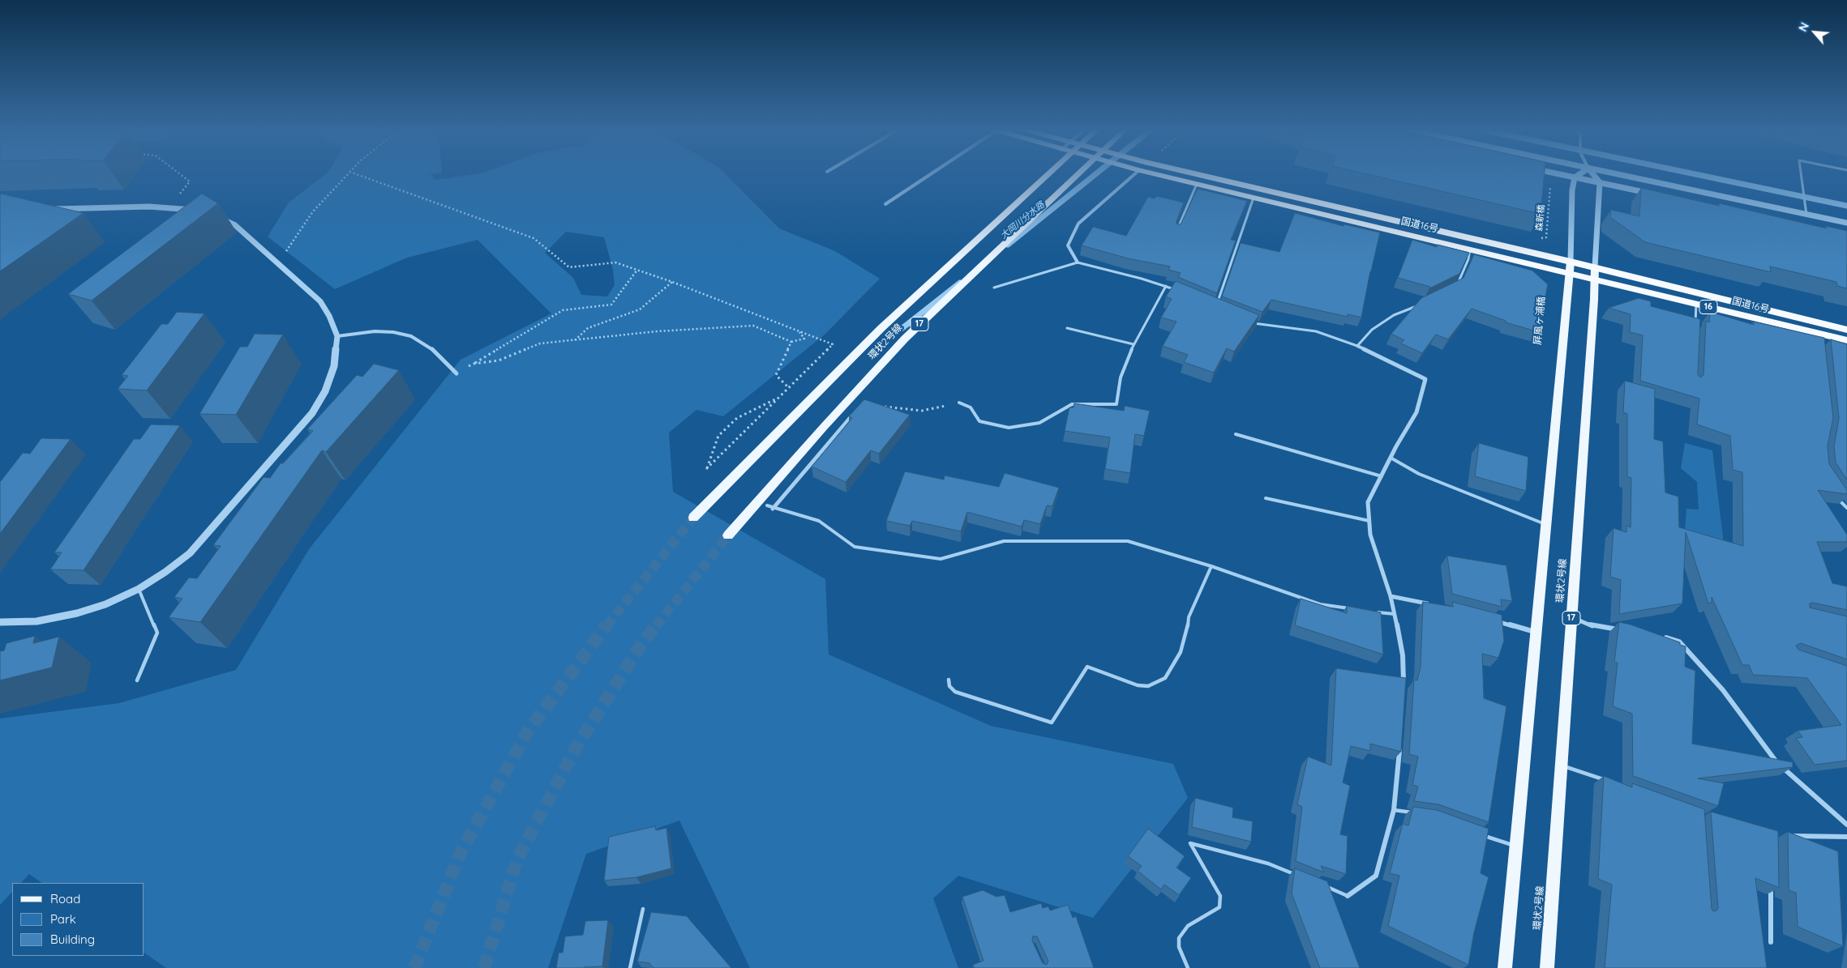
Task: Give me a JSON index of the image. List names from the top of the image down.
{
  "streets": {
    "highway": ["国道16号", "16"],
    "main road": ["17", "環状2号線"],
    "path": ["森新橋"]
  },
  "crossings": [
    ["国道16号", "16"],
    ["国道16号", "環状2号線"],
    ["16", "環状2号線"]
  ],
  "water": ["大岡川分水路"],
  "legend": ["Road", "Park", "Building"],
  "north": "top left"
}
